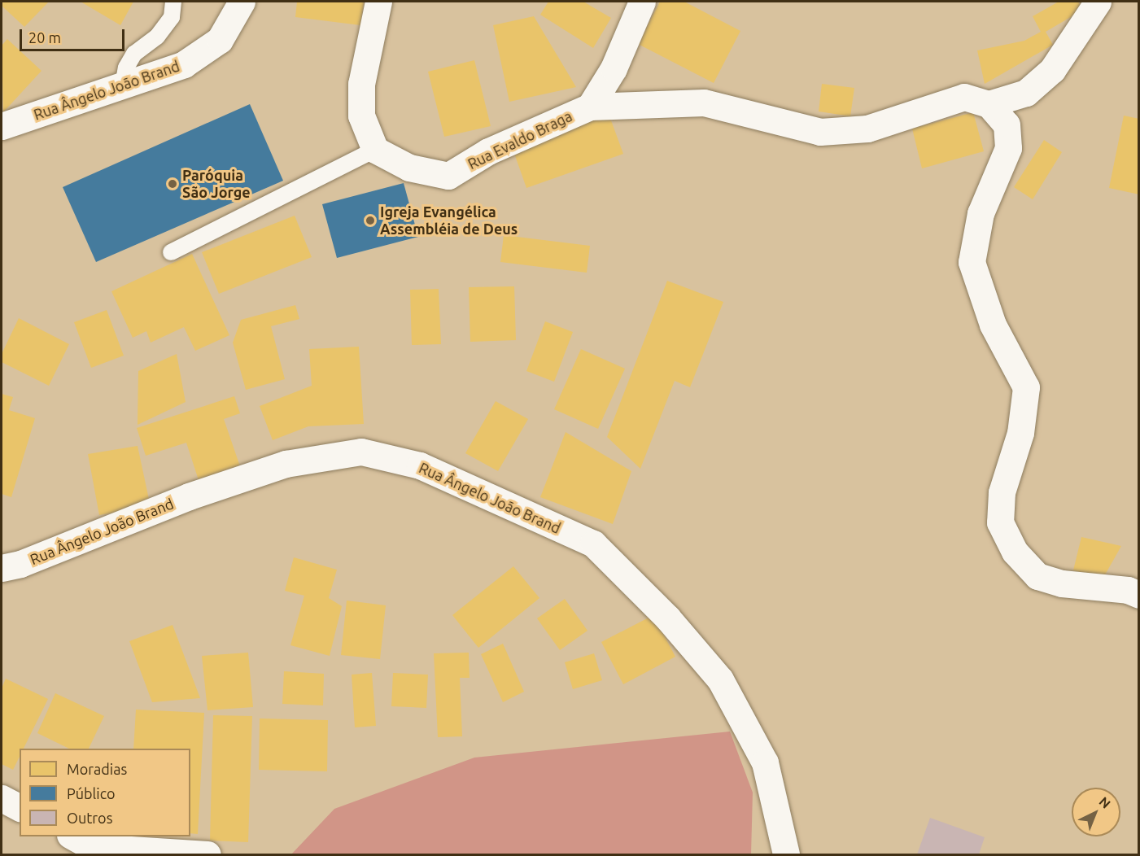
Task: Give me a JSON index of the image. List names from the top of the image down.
{
  "streets": {
    "street": ["Rua Ângelo João Brand", "Rua Evaldo Braga"]
  },
  "places": ["Paróquia São Jorge", "Igreja Evangélica Assembléia de Deus"],
  "legend": ["Moradias", "Público", "Outros"],
  "scale_bar": "20 m",
  "north": "top right"
}
